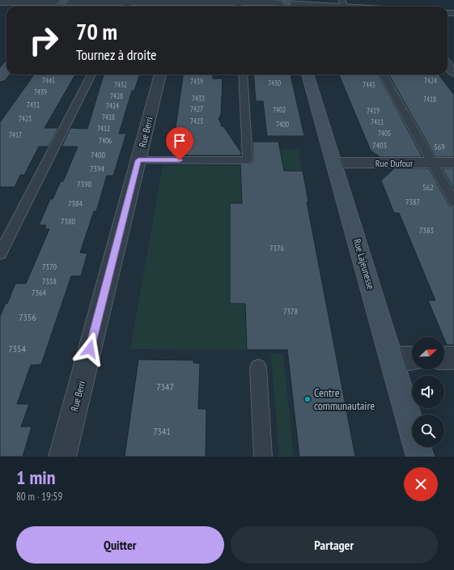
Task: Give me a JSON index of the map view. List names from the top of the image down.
{
  "streets": {
    "main road": ["Rue Lajeunesse"],
    "street": ["Rue Berri", "Rue Dufour"]
  },
  "crossings": [
    ["Rue Dufour", "Rue Lajeunesse"]
  ],
  "places": ["Centre communautaire"],
  "house_numbers": [
    "7445",
    "7424",
    "7439",
    "7430",
    "7432",
    "7445",
    "7439",
    "7428",
    "7433",
    "7418",
    "7431",
    "7424",
    "7427",
    "7402",
    "7419",
    "7418",
    "7423",
    "7423",
    "7411",
    "7400",
    "7412",
    "7405",
    "7417",
    "7406",
    "7403",
    "569",
    "7400",
    "7394",
    "7390",
    "562",
    "7387",
    "7384",
    "7380",
    "7383",
    "7376",
    "7370",
    "7358",
    "7364",
    "7378",
    "7356",
    "7354",
    "7347",
    "7341"
  ],
  "north": "right",
  "page": {
    "turn": ["70 m", "Tournez à droite"],
    "heading": ["1 min", "80 m · 19:59"],
    "buttons": ["Quitter", "Partager"]
  }
}
